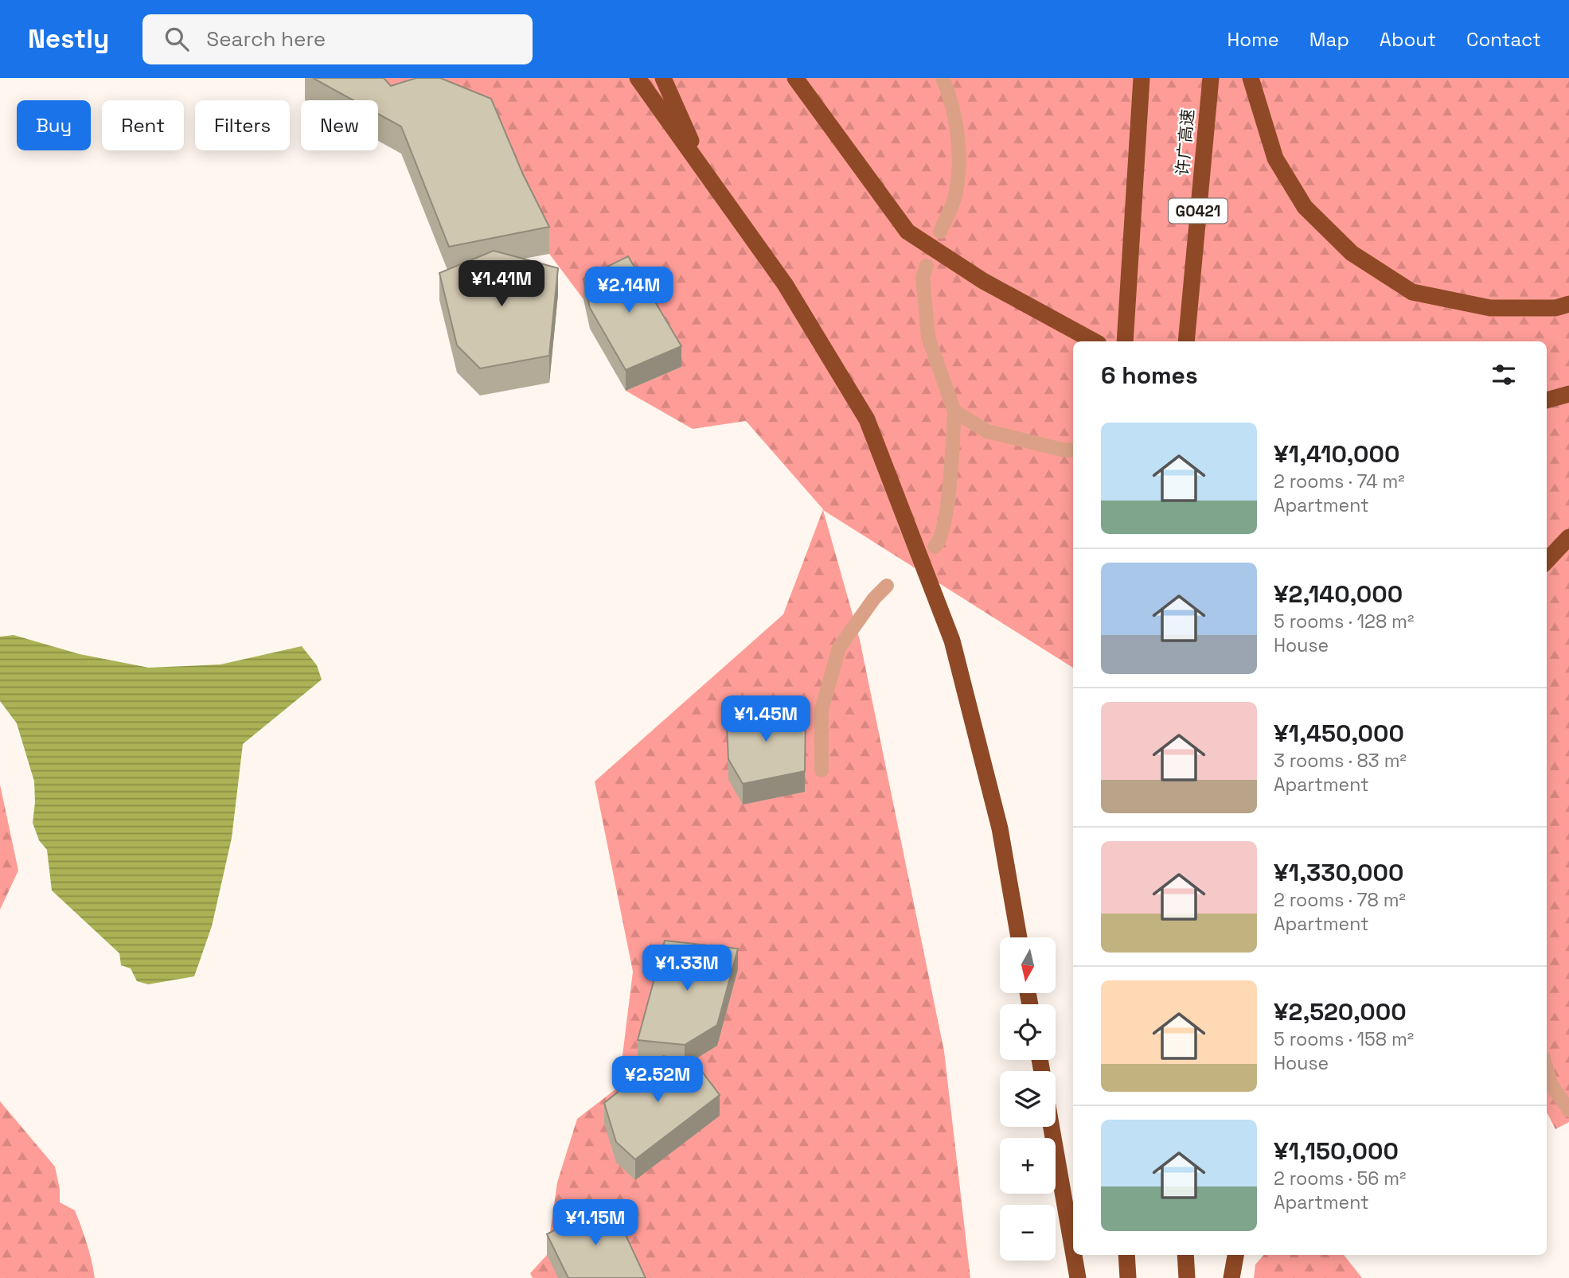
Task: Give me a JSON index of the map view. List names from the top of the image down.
{
  "streets": {
    "highway": ["许广高速", "G0421"]
  },
  "north": "bottom",
  "page": {
    "header": "Nestly",
    "search": "Search here",
    "nav": [
      "Home",
      "Map",
      "About",
      "Contact"
    ],
    "chip": [
      "Buy",
      "Rent",
      "Filters",
      "New"
    ],
    "price": [
      "¥1.41M",
      "¥2.14M",
      "¥1.45M",
      "¥1.33M",
      "¥2.52M",
      "¥1.15M"
    ],
    "heading": "6 homes",
    "list": [
      {
        "name": "¥1,410,000",
        "note": "2 rooms · 74 m² · Apartment"
      },
      {
        "name": "¥2,140,000",
        "note": "5 rooms · 128 m² · House"
      },
      {
        "name": "¥1,450,000",
        "note": "3 rooms · 83 m² · Apartment"
      },
      {
        "name": "¥1,330,000",
        "note": "2 rooms · 78 m² · Apartment"
      },
      {
        "name": "¥2,520,000",
        "note": "5 rooms · 158 m² · House"
      },
      {
        "name": "¥1,150,000",
        "note": "2 rooms · 56 m² · Apartment"
      }
    ],
    "map_buttons": ["+", "−"]
  }
}
